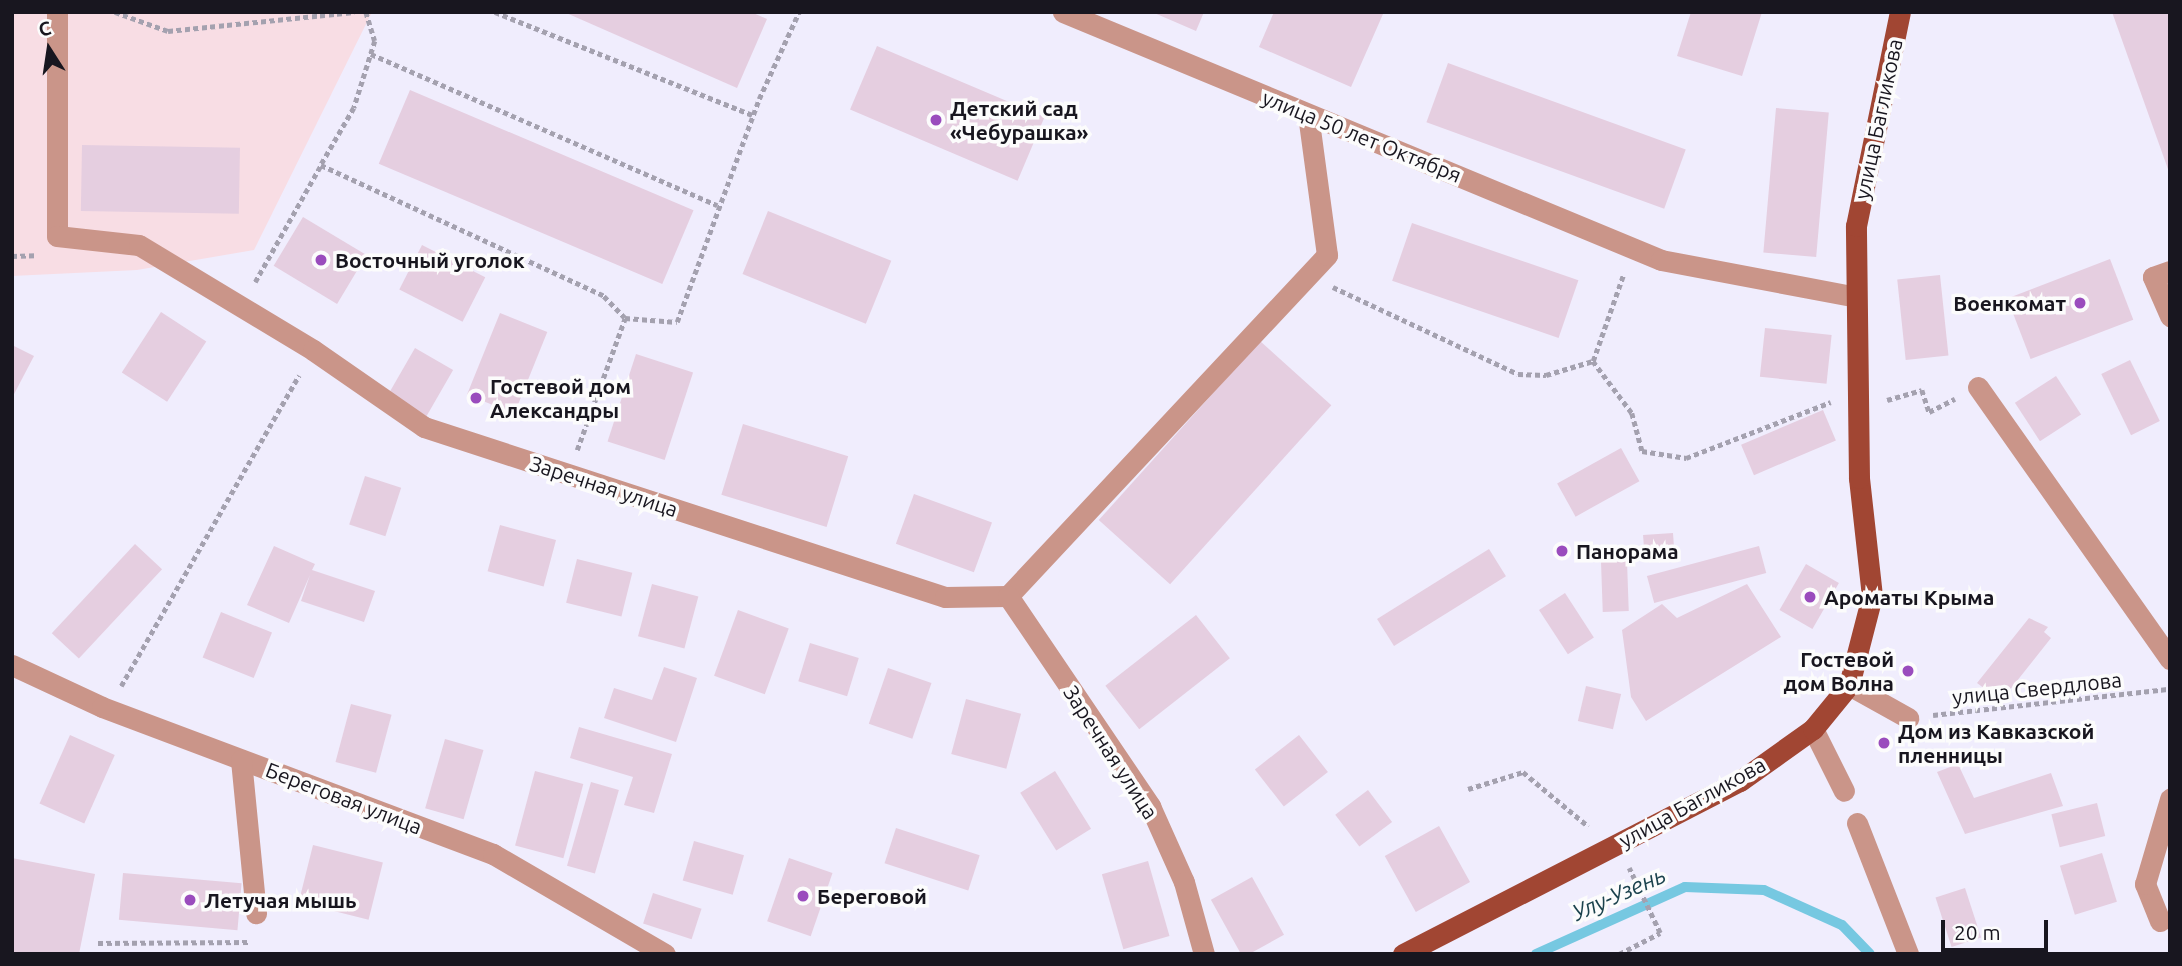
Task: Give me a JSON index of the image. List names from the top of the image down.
{
  "streets": {
    "main road": ["улица Багликова"],
    "street": ["улица 50 лет Октября", "Заречная улица", "Береговая улица"],
    "path": ["улица Свердлова"]
  },
  "crossings": [
    ["улица Багликова", "улица 50 лет Октября"]
  ],
  "water": ["Улу-Узень"],
  "places": [
    "Детский сад «Чебурашка»",
    "Восточный уголок",
    "Военкомат",
    "Гостевой дом Александры",
    "Панорама",
    "Ароматы Крыма",
    "Гостевой дом Волна",
    "Дом из Кавказской пленницы",
    "Береговой",
    "Летучая мышь"
  ],
  "scale_bar": "20 m",
  "north": "top"
}
